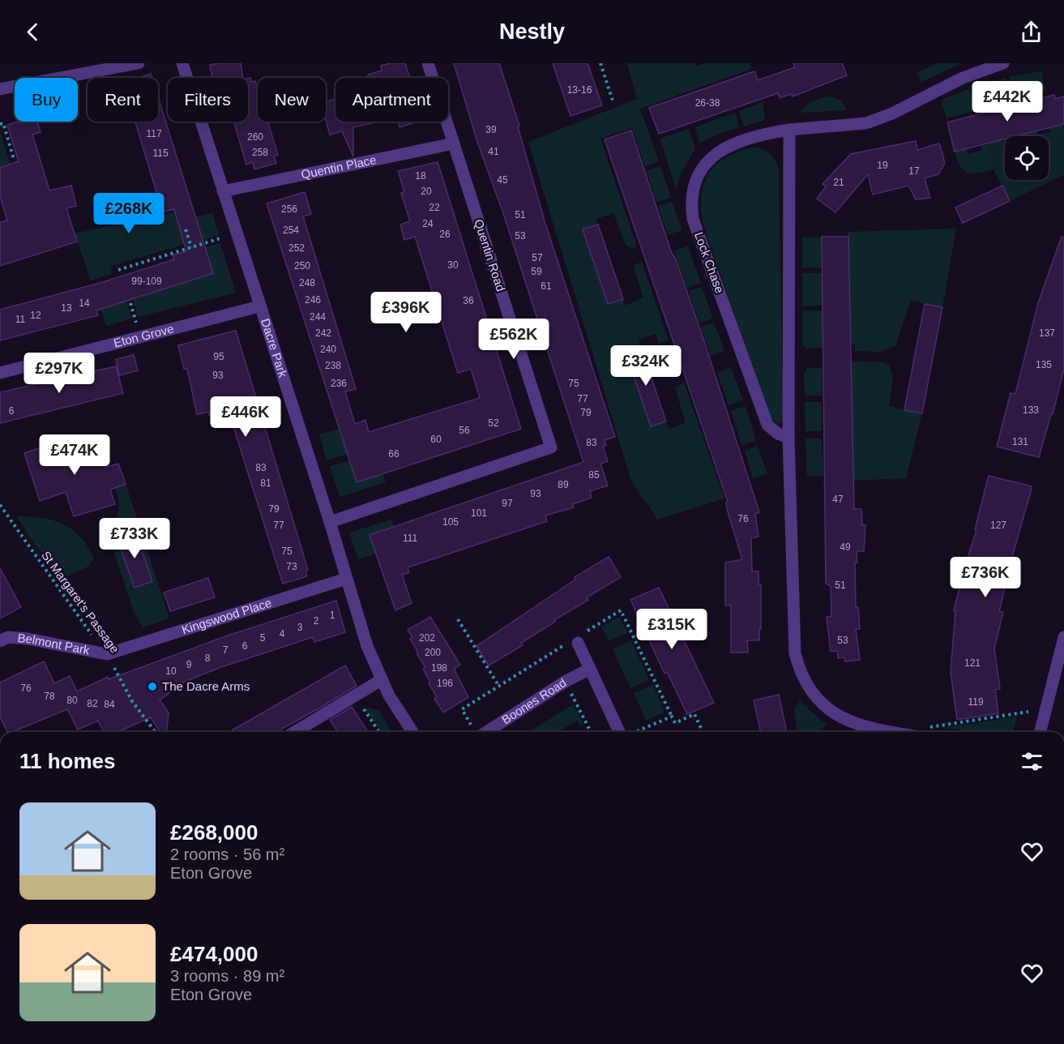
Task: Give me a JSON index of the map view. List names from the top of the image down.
{
  "streets": {
    "street": [
      "Quentin Place",
      "Quentin Road",
      "Lock Chase",
      "Eton Grove",
      "Dacre Park",
      "Kingswood Place",
      "Belmont Park",
      "Boones Road"
    ],
    "path": ["St Margaret's Passage"]
  },
  "crossings": [
    ["Quentin Place", "Quentin Road"],
    ["Quentin Place", "Dacre Park"],
    ["Quentin Road", "Dacre Park"],
    ["Eton Grove", "Dacre Park"],
    ["Dacre Park", "Kingswood Place"],
    ["St Margaret's Passage", "Kingswood Place"],
    ["St Margaret's Passage", "Belmont Park"],
    ["Kingswood Place", "Belmont Park"]
  ],
  "places": ["The Dacre Arms"],
  "house_numbers": [
    "13-16",
    "26-38",
    "39",
    "117",
    "260",
    "41",
    "258",
    "115",
    "19",
    "17",
    "18",
    "45",
    "21",
    "20",
    "22",
    "256",
    "51",
    "24",
    "254",
    "26",
    "53",
    "252",
    "57",
    "30",
    "250",
    "59",
    "99-109",
    "248",
    "61",
    "246",
    "36",
    "14",
    "13",
    "12",
    "244",
    "11",
    "242",
    "137",
    "240",
    "95",
    "135",
    "238",
    "93",
    "236",
    "75",
    "77",
    "133",
    "6",
    "79",
    "52",
    "56",
    "60",
    "131",
    "83",
    "66",
    "83",
    "85",
    "81",
    "89",
    "93",
    "47",
    "97",
    "79",
    "101",
    "76",
    "105",
    "77",
    "127",
    "111",
    "49",
    "75",
    "73",
    "51",
    "1",
    "2",
    "3",
    "4",
    "5",
    "202",
    "53",
    "6",
    "7",
    "200",
    "8",
    "121",
    "9",
    "198",
    "10",
    "196",
    "76",
    "78",
    "80",
    "119",
    "82",
    "84"
  ],
  "page": {
    "header": "Nestly",
    "chip": [
      "Buy",
      "Rent",
      "Filters",
      "New",
      "Apartment"
    ],
    "price": [
      "£442K",
      "£268K",
      "£396K",
      "£562K",
      "£324K",
      "£297K",
      "£446K",
      "£474K",
      "£733K",
      "£736K",
      "£315K"
    ],
    "heading": "11 homes",
    "list": [
      {
        "name": "£268,000",
        "note": "2 rooms · 56 m² · Eton Grove"
      },
      {
        "name": "£474,000",
        "note": "3 rooms · 89 m² · Eton Grove"
      }
    ]
  }
}
